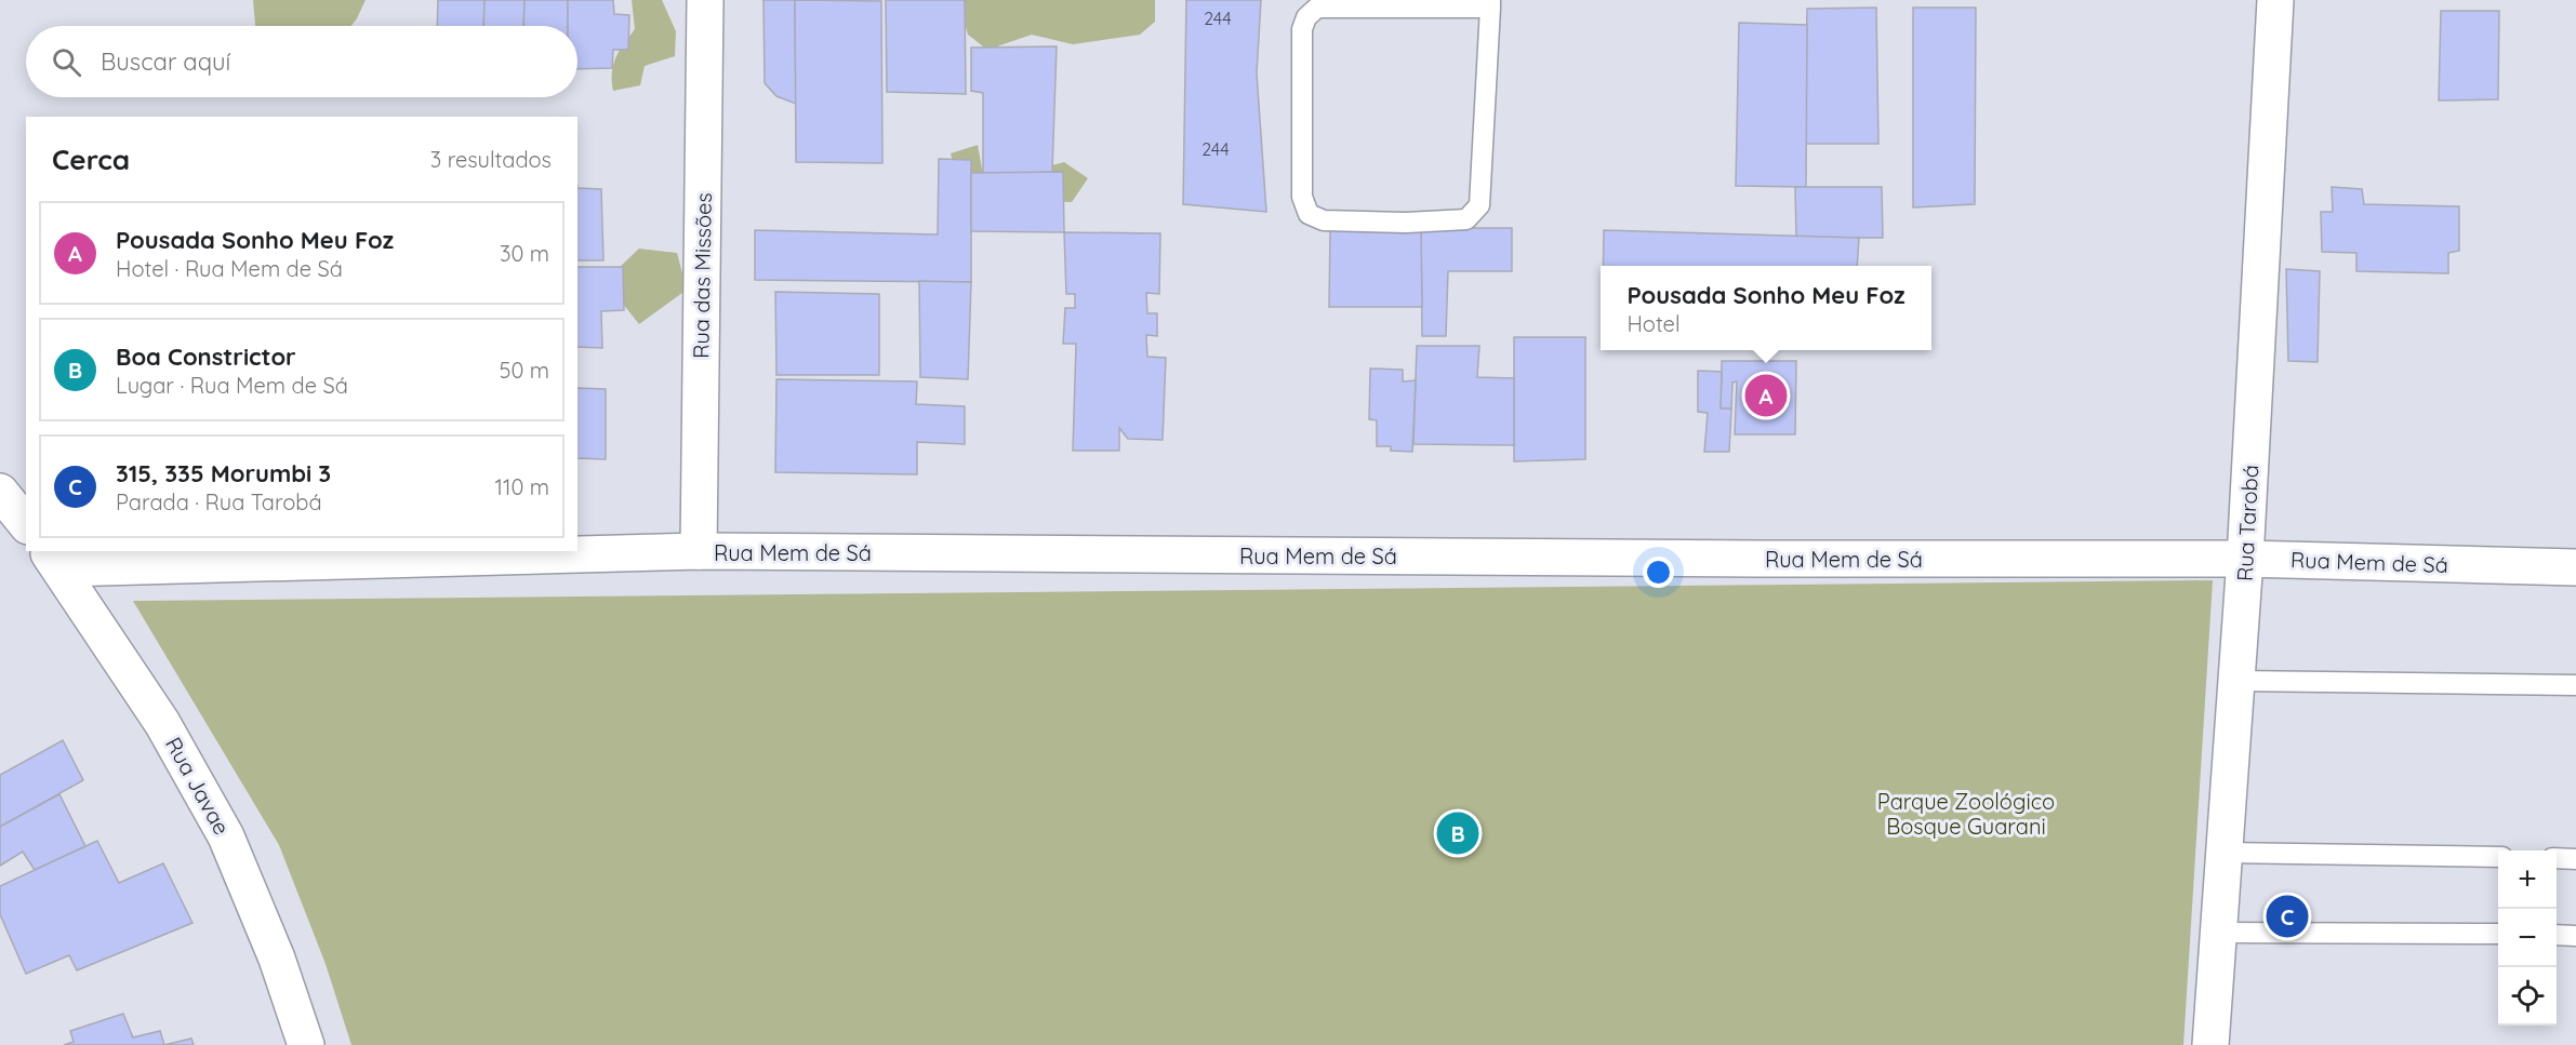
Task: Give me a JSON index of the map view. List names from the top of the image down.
{
  "streets": {
    "street": [
      "Rua das Missões",
      "Rua Tarobá",
      "Rua Mem de Sá",
      "Rua Javae"
    ]
  },
  "crossings": [
    ["Rua das Missões", "Rua Mem de Sá"],
    ["Rua Tarobá", "Rua Mem de Sá"],
    ["Rua Mem de Sá", "Rua Javae"]
  ],
  "parks": ["Parque Zoológico Bosque Guarani"],
  "house_numbers": ["244", "244"],
  "page": {
    "search": "Buscar aquí",
    "heading": ["Cerca", "3 resultados"],
    "list": [
      {
        "mark": "A",
        "name": "Pousada Sonho Meu Foz",
        "note": "Hotel · Rua Mem de Sá",
        "value": "30 m"
      },
      {
        "mark": "B",
        "name": "Boa Constrictor",
        "note": "Lugar · Rua Mem de Sá",
        "value": "50 m"
      },
      {
        "mark": "C",
        "name": "315, 335 Morumbi 3",
        "note": "Parada · Rua Tarobá",
        "value": "110 m"
      }
    ],
    "popup": ["Pousada Sonho Meu Foz", "Hotel"],
    "pins": ["A", "B", "C"],
    "map_buttons": ["+", "−"]
  }
}
